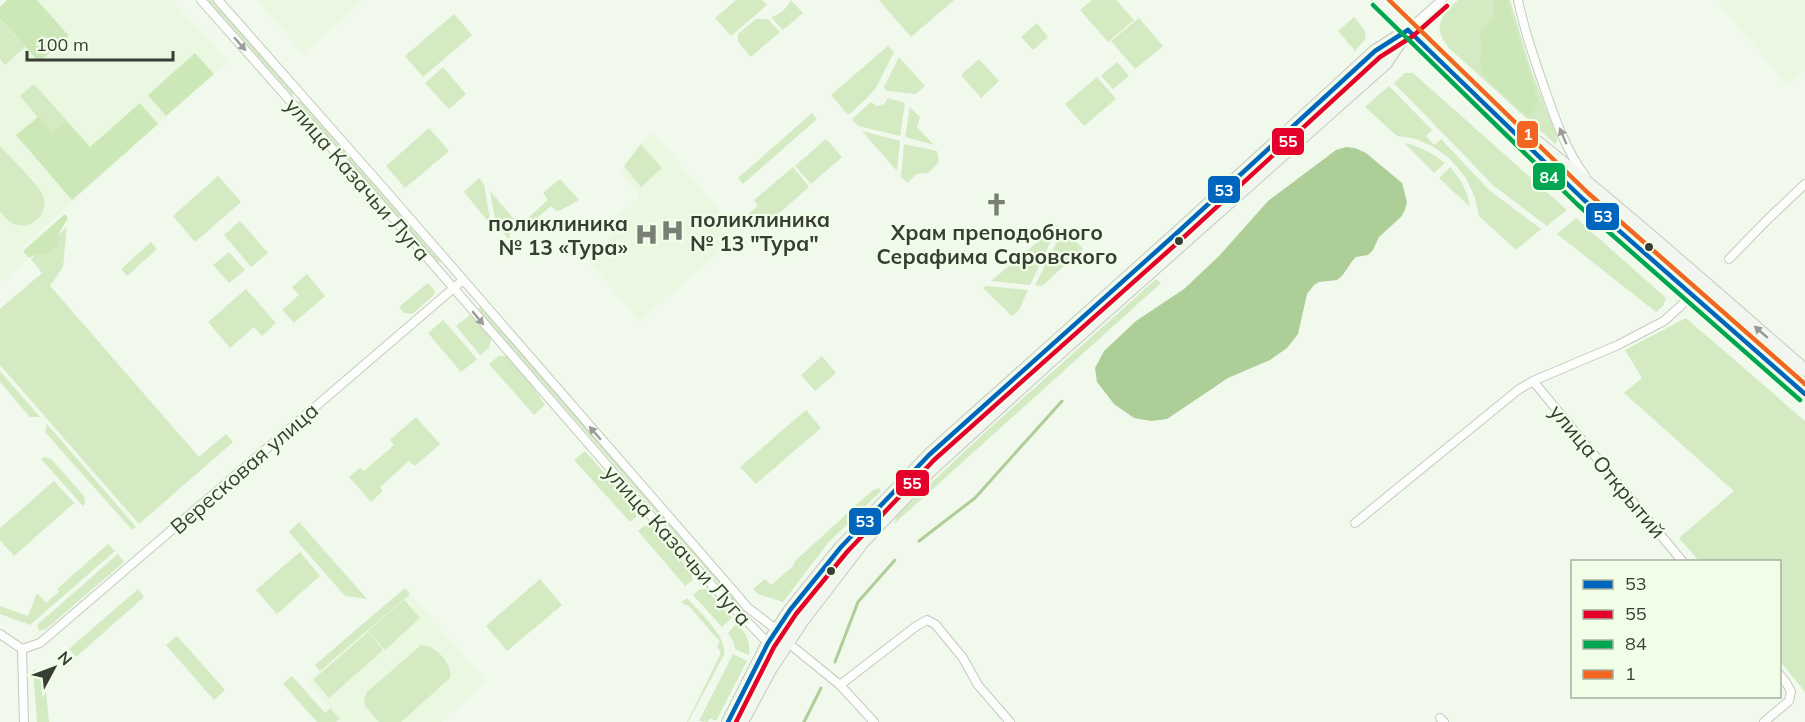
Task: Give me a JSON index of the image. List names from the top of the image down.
{
  "streets": {
    "street": ["улица Казачьи Луга", "Вересковая улица", "улица Открытий"]
  },
  "crossings": [
    ["улица Казачьи Луга", "Вересковая улица"]
  ],
  "places": {
    "church": ["Храм преподобного Серафима Саровского"],
    "hospital": ["поликлиника № 13 \"Тура\"", "поликлиника № 13 «Тура»"]
  },
  "lines": [
    "transit line 1",
    "transit line 84",
    "transit line 55",
    "transit line 53"
  ],
  "legend": [
    "53",
    "55",
    "84",
    "1"
  ],
  "scale_bar": "100 m",
  "north": "top right"
}
